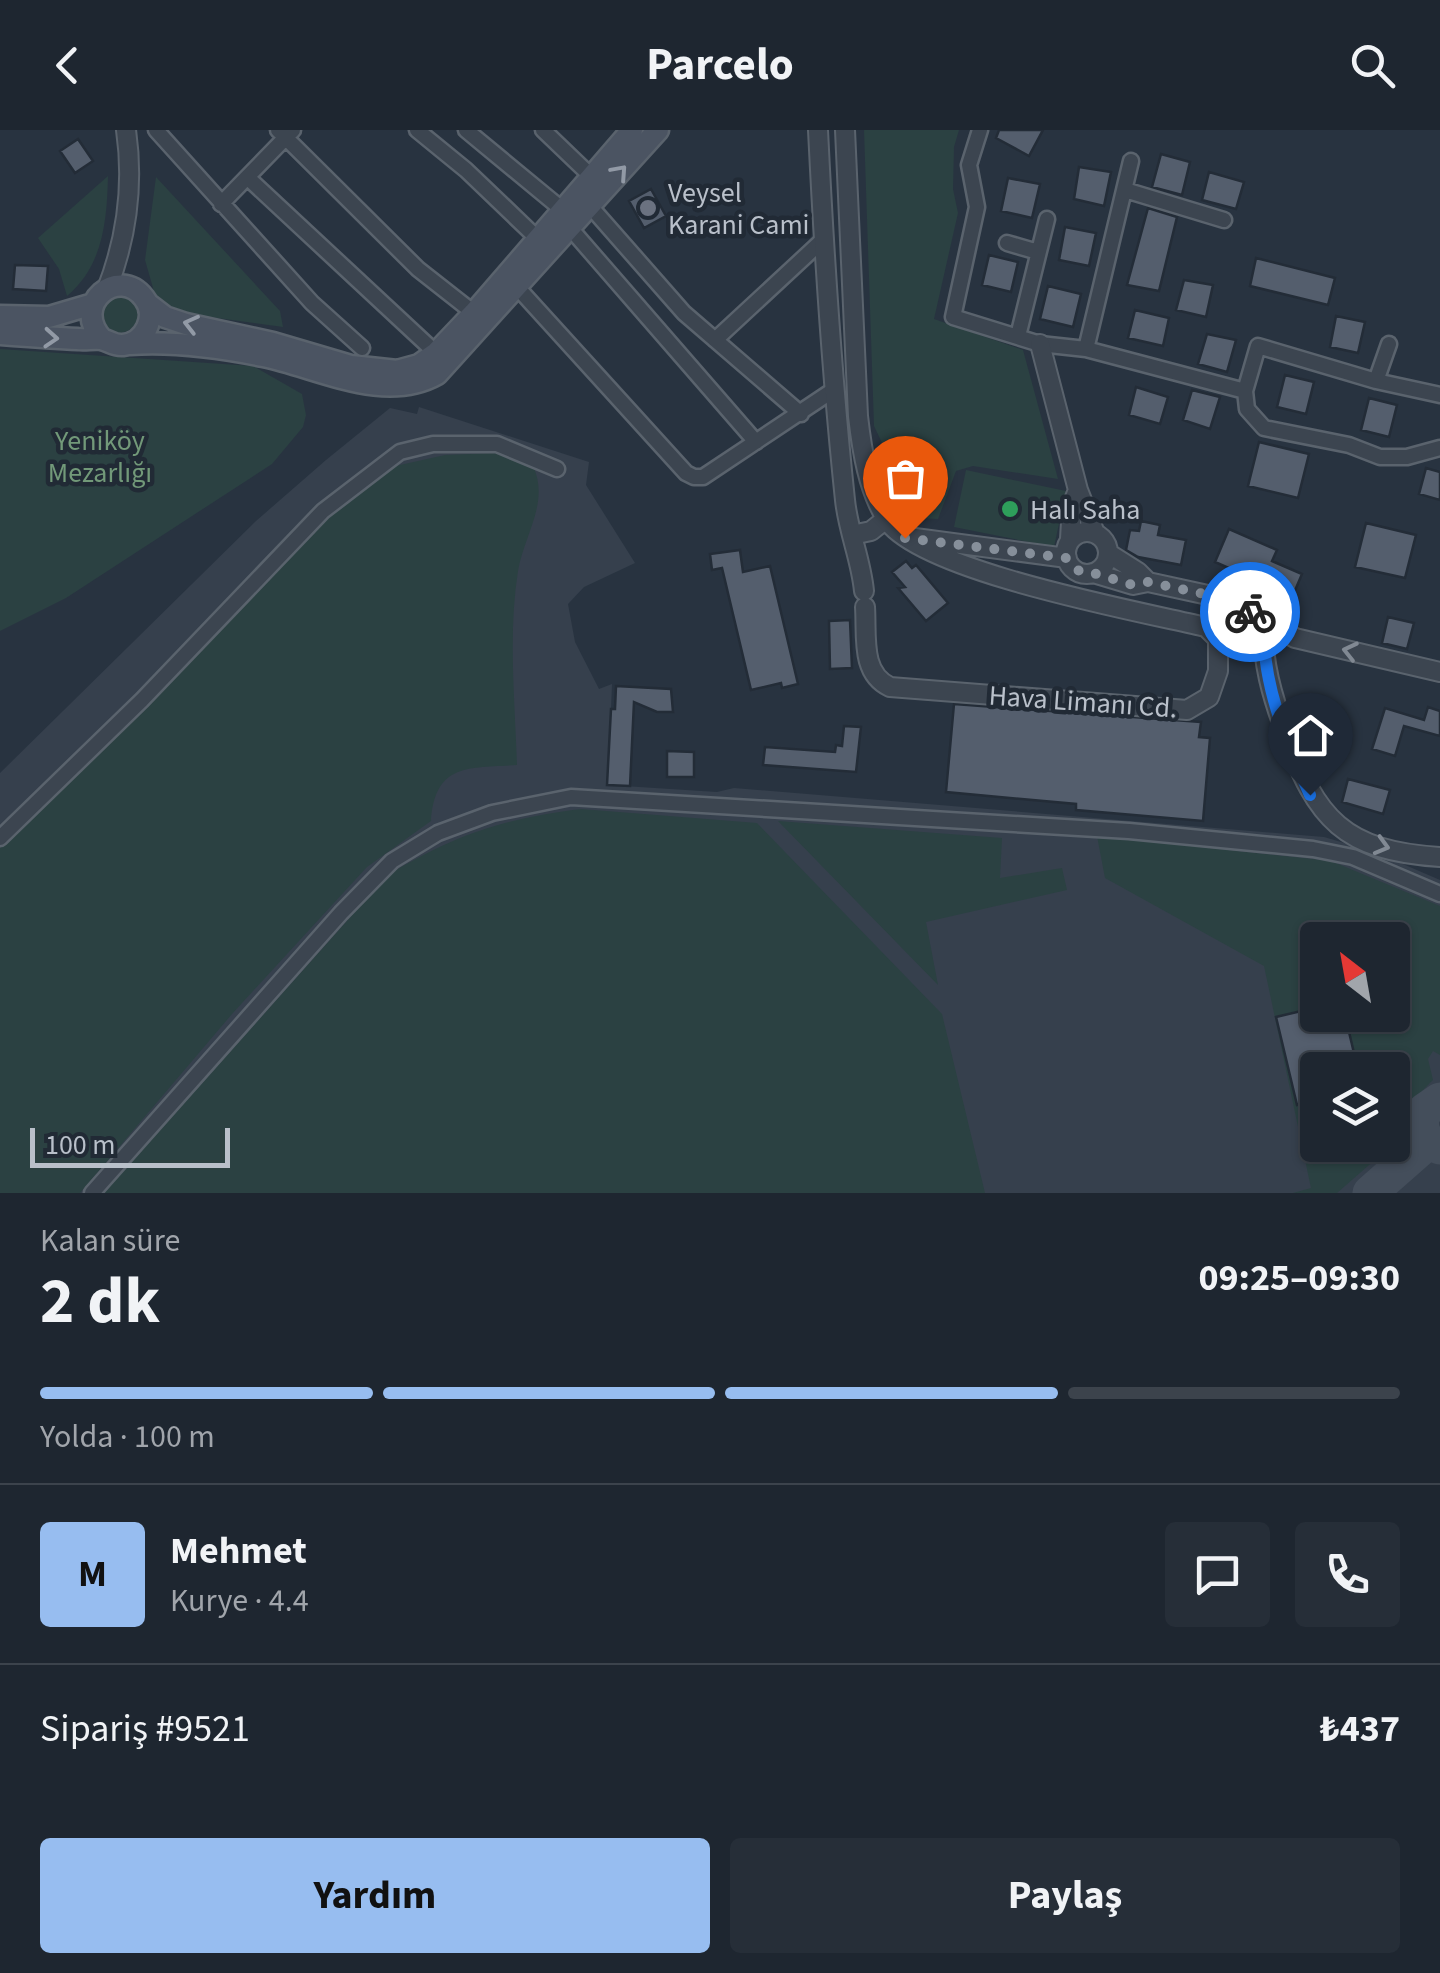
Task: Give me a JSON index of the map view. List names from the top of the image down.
{
  "streets": {
    "street": ["Hava Limanı Cd."]
  },
  "parks": ["Yeniköy Mezarlığı"],
  "places": ["Veysel Karani Cami", "Halı Saha"],
  "scale_bar": "100 m",
  "north": "top left",
  "page": {
    "header": "Parcelo",
    "scale": "100 m",
    "heading": ["2 dk", "Kalan süre", "09:25–09:30"],
    "panel": [
      "Mehmet",
      "Kurye · 4.4",
      "Sipariş #9521",
      "₺437"
    ],
    "bar": "Yolda · 100 m",
    "round": "M",
    "buttons": ["Yardım", "Paylaş"]
  }
}
